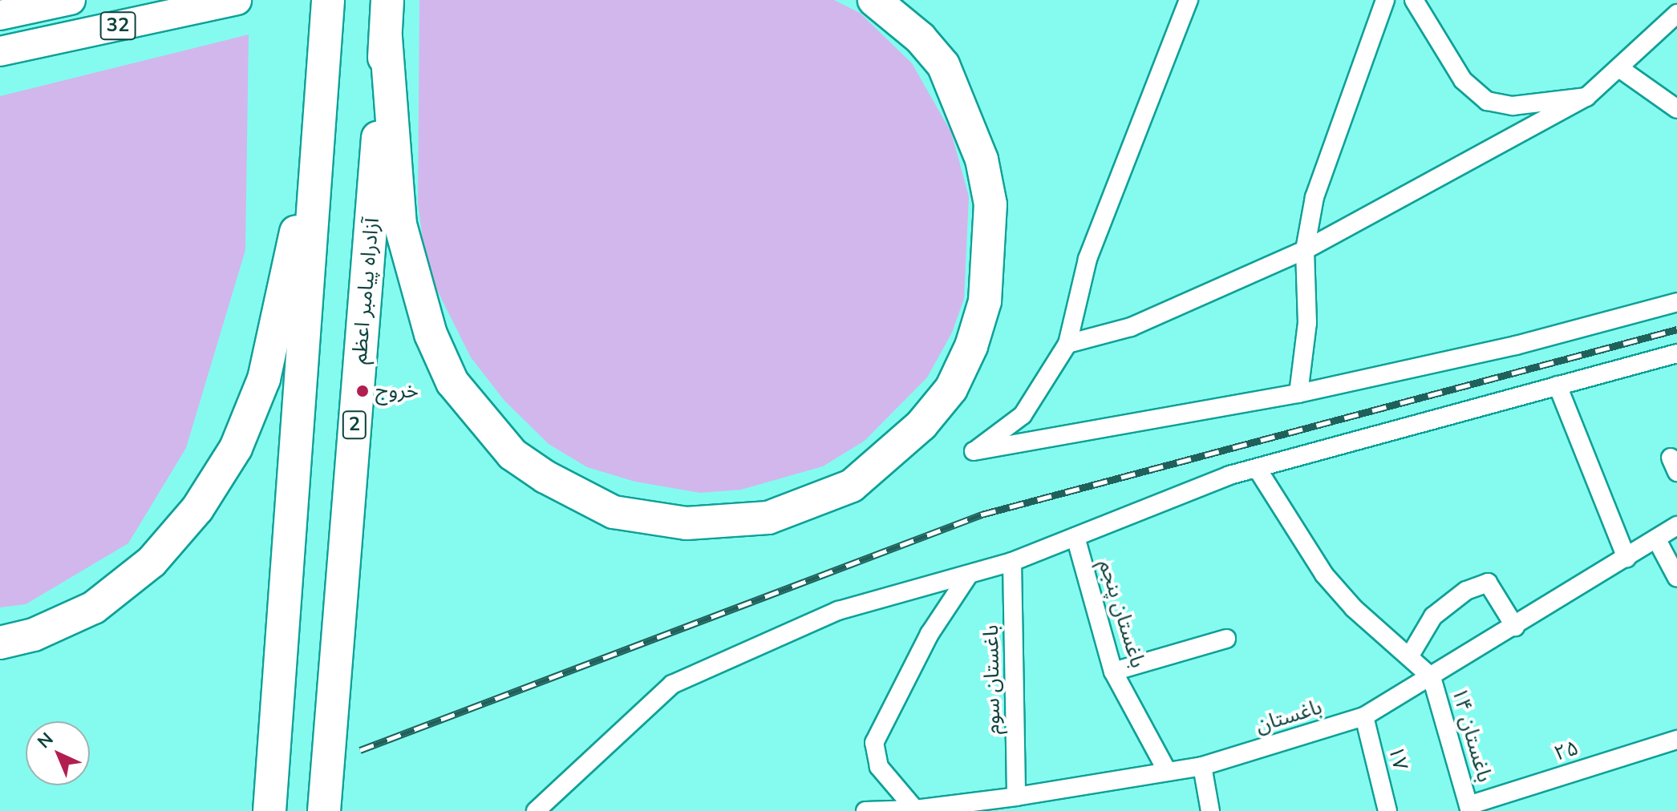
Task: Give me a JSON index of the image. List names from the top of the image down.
{
  "streets": {
    "highway": ["32", "آزادراه پیامبر اعظم", "2"],
    "street": [
      "باغستان پنجم",
      "باغستان سوم",
      "باغستان",
      "باغستان ۱۴",
      "۲۵",
      "۱۷"
    ]
  },
  "crossings": [
    ["باغستان پنجم", "باغستان"],
    ["باغستان سوم", "باغستان"],
    ["باغستان", "باغستان ۱۴"],
    ["باغستان", "۱۷"],
    ["باغستان ۱۴", "۲۵"]
  ],
  "places": ["خروج"],
  "north": "top left"
}
